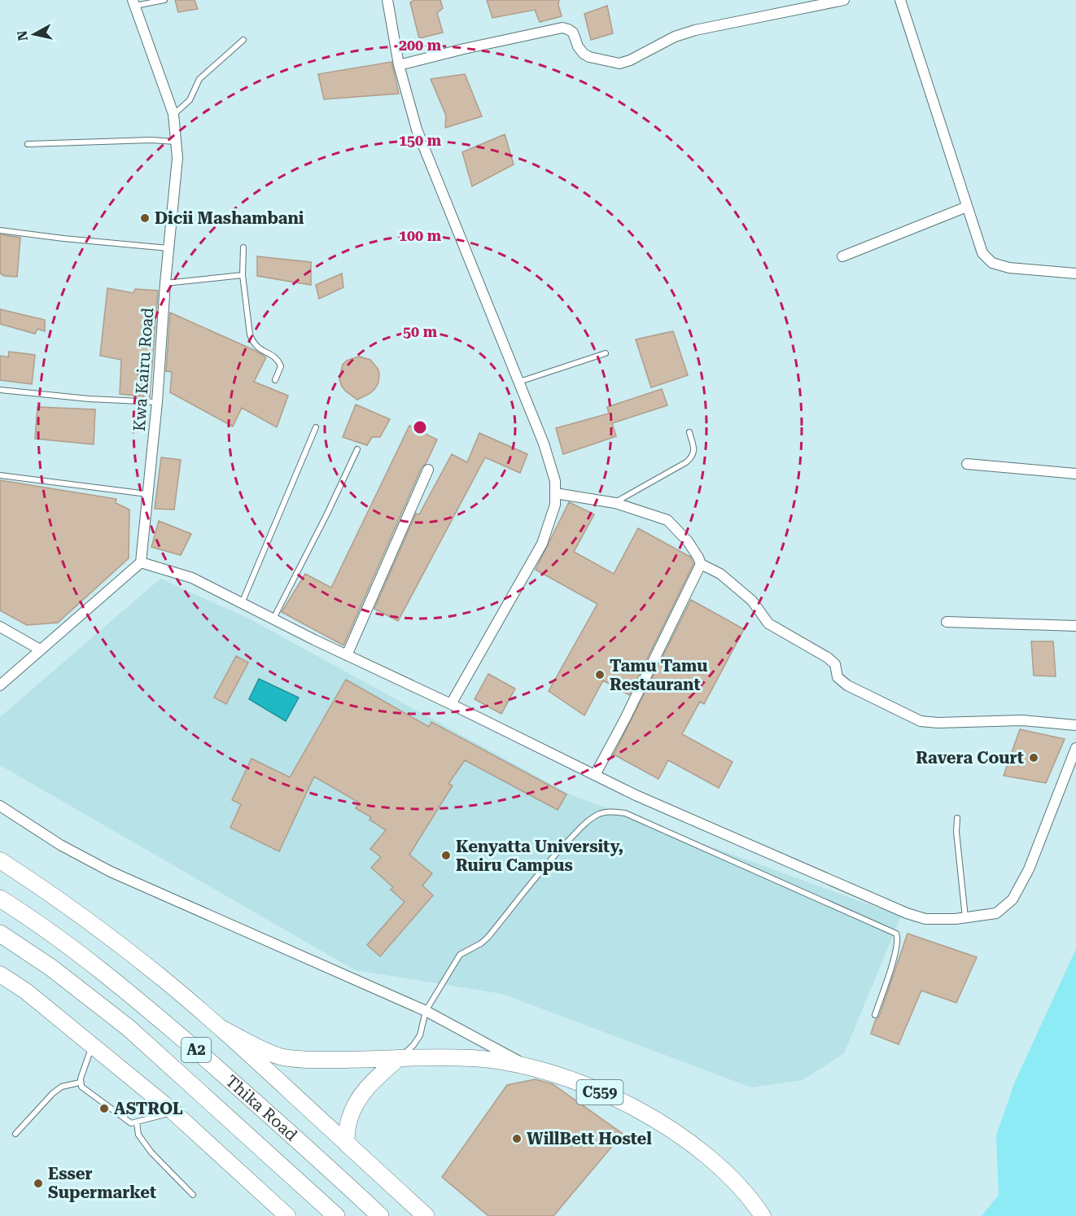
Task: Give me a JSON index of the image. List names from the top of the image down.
{
  "streets": {
    "highway": ["A2", "Thika Road"],
    "main road": ["C559"],
    "street": ["Kwa Kairu Road"]
  },
  "places": [
    "Dicii Mashambani",
    "Tamu Tamu Restaurant",
    "Ravera Court",
    "Kenyatta University, Ruiru Campus",
    "ASTROL",
    "WillBett Hostel",
    "Esser Supermarket"
  ],
  "north": "left",
  "rings": [
    "200 m",
    "150 m",
    "100 m",
    "50 m"
  ]
}
